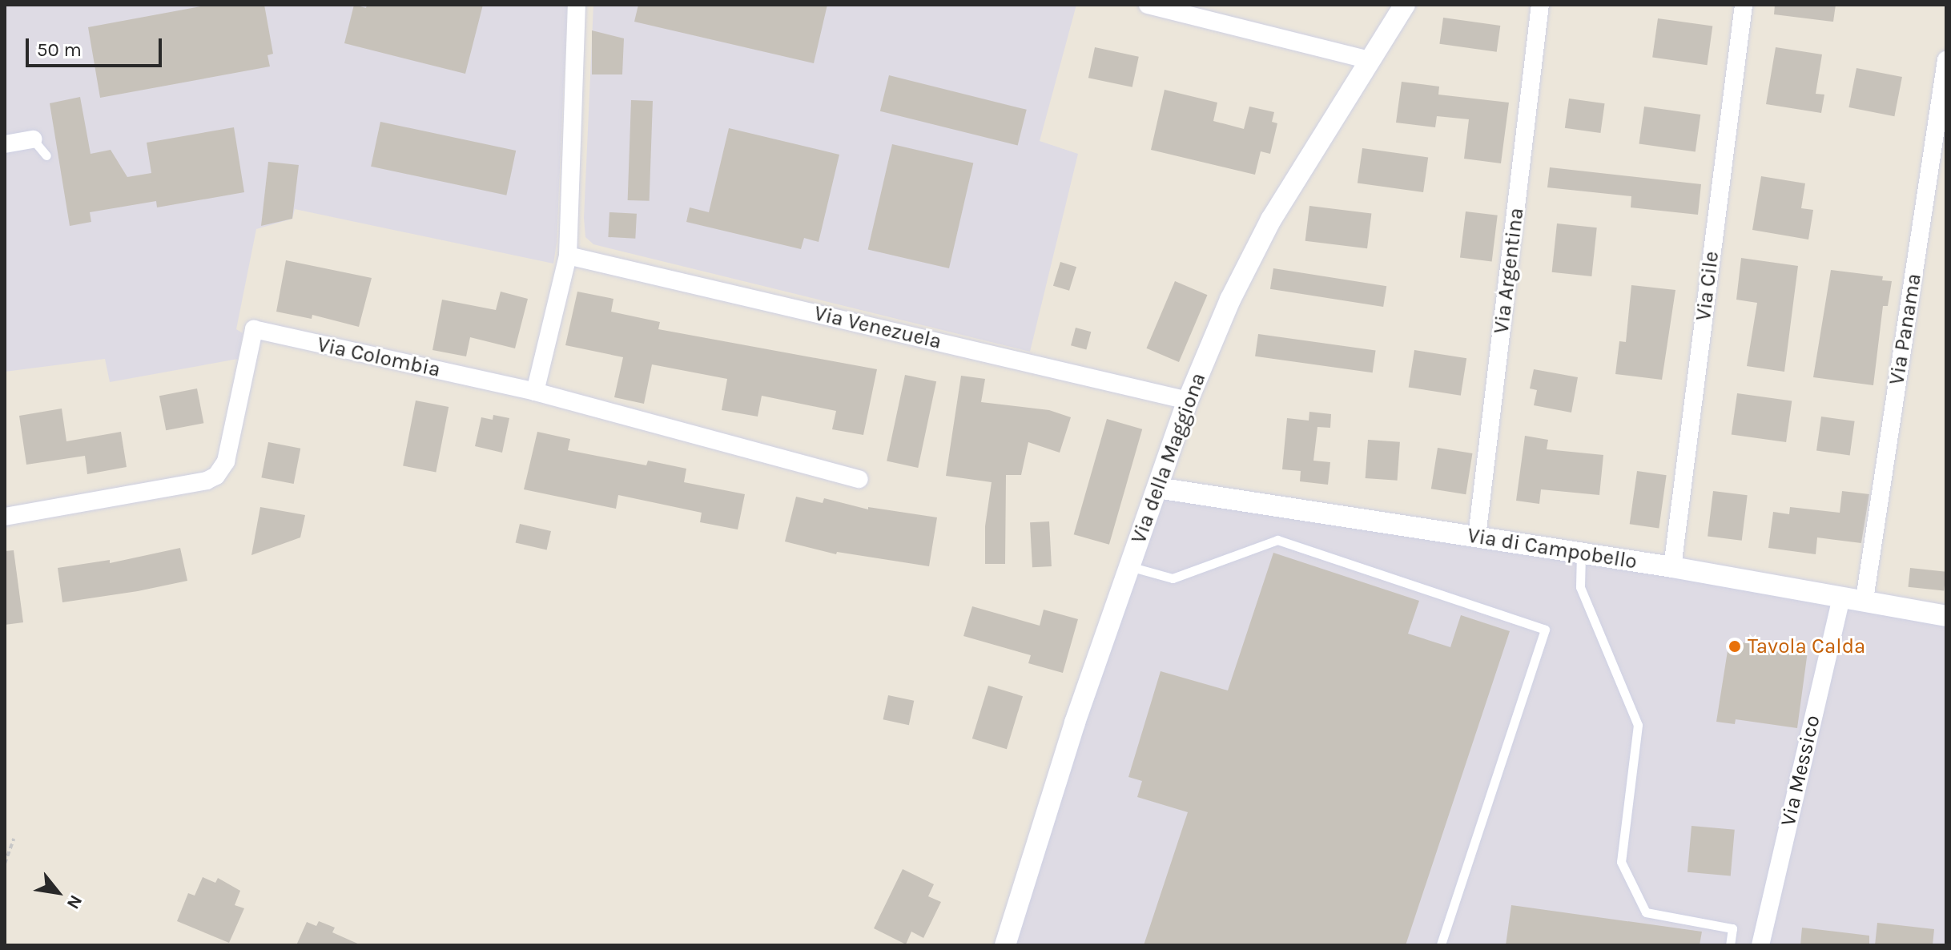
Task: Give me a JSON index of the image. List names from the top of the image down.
{
  "streets": {
    "street": [
      "Via Argentina",
      "Via Cile",
      "Via Venezuela",
      "Via Panama",
      "Via Colombia",
      "Via della Maggiona",
      "Via di Campobello",
      "Via Messico"
    ]
  },
  "crossings": [
    ["Via Argentina", "Via di Campobello"],
    ["Via Cile", "Via di Campobello"],
    ["Via Venezuela", "Via della Maggiona"],
    ["Via Panama", "Via di Campobello"],
    ["Via della Maggiona", "Via di Campobello"],
    ["Via di Campobello", "Via Messico"]
  ],
  "places": ["Tavola Calda"],
  "scale_bar": "50 m",
  "north": "bottom right"
}
